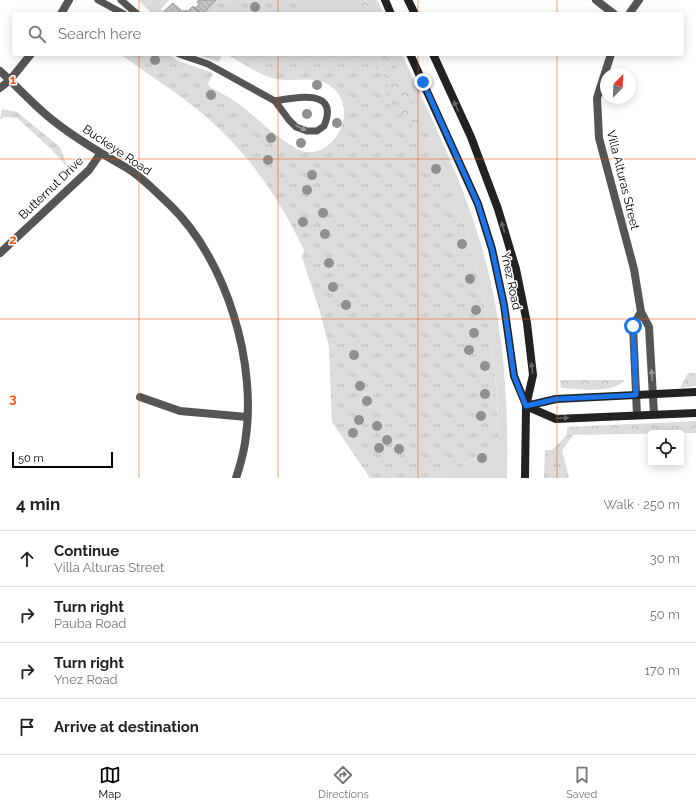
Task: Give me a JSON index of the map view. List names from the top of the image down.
{
  "streets": {
    "main road": ["Ynez Road"],
    "street": ["Buckeye Road", "Villa Alturas Street", "Butternut Drive"]
  },
  "crossings": [
    ["Buckeye Road", "Butternut Drive"]
  ],
  "scale_bar": "50 m",
  "north": "top right",
  "page": {
    "search": "Search here",
    "scale": "50 m",
    "heading": ["4 min", "Walk · 250 m"],
    "list": [
      ["Continue", "Villa Alturas Street", "30 m"],
      ["Turn right", "Pauba Road", "50 m"],
      ["Turn right", "Ynez Road", "170 m"],
      "Arrive at destination"
    ],
    "nav": ["Map", "Directions", "Saved"]
  },
  "grid": {
    "rows": ["1", "2", "3"]
  }
}
